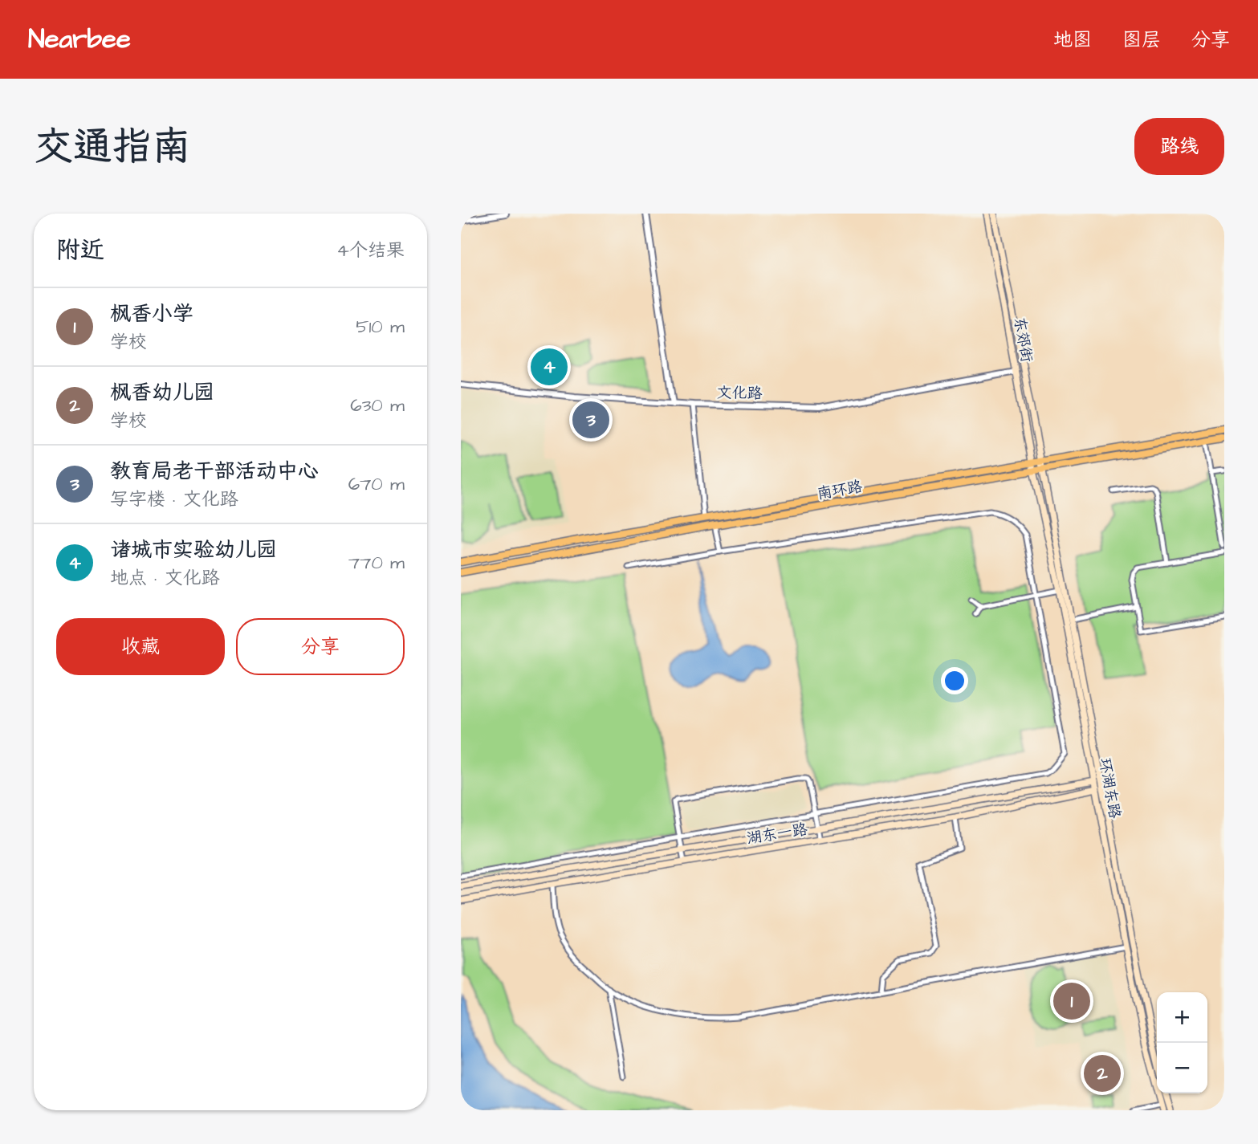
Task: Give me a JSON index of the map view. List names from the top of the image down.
{
  "streets": {
    "highway": ["南环路"],
    "main road": ["东郊街", "环湖东路", "湖东一路"],
    "street": ["文化路"]
  },
  "crossings": [
    ["东郊街", "文化路"],
    ["东郊街", "南环路"],
    ["东郊街", "环湖东路"],
    ["南环路", "环湖东路"],
    ["环湖东路", "湖东一路"]
  ],
  "page": {
    "header": "Nearbee",
    "nav": ["地图", "图层", "分享"],
    "title": "交通指南",
    "buttons": [
      "路线",
      ["收藏", "分享"]
    ],
    "heading": ["附近", "4个结果"],
    "list": [
      {
        "mark": "1",
        "name": "枫香小学",
        "note": "学校",
        "value": "510 m"
      },
      {
        "mark": "2",
        "name": "枫香幼儿园",
        "note": "学校",
        "value": "630 m"
      },
      {
        "mark": "3",
        "name": "教育局老干部活动中心",
        "note": "写字楼 · 文化路",
        "value": "670 m"
      },
      {
        "mark": "4",
        "name": "诸城市实验幼儿园",
        "note": "地点 · 文化路",
        "value": "770 m"
      }
    ],
    "pins": [
      "4",
      "3",
      "1",
      "2"
    ],
    "map_buttons": ["+", "−"]
  }
}
